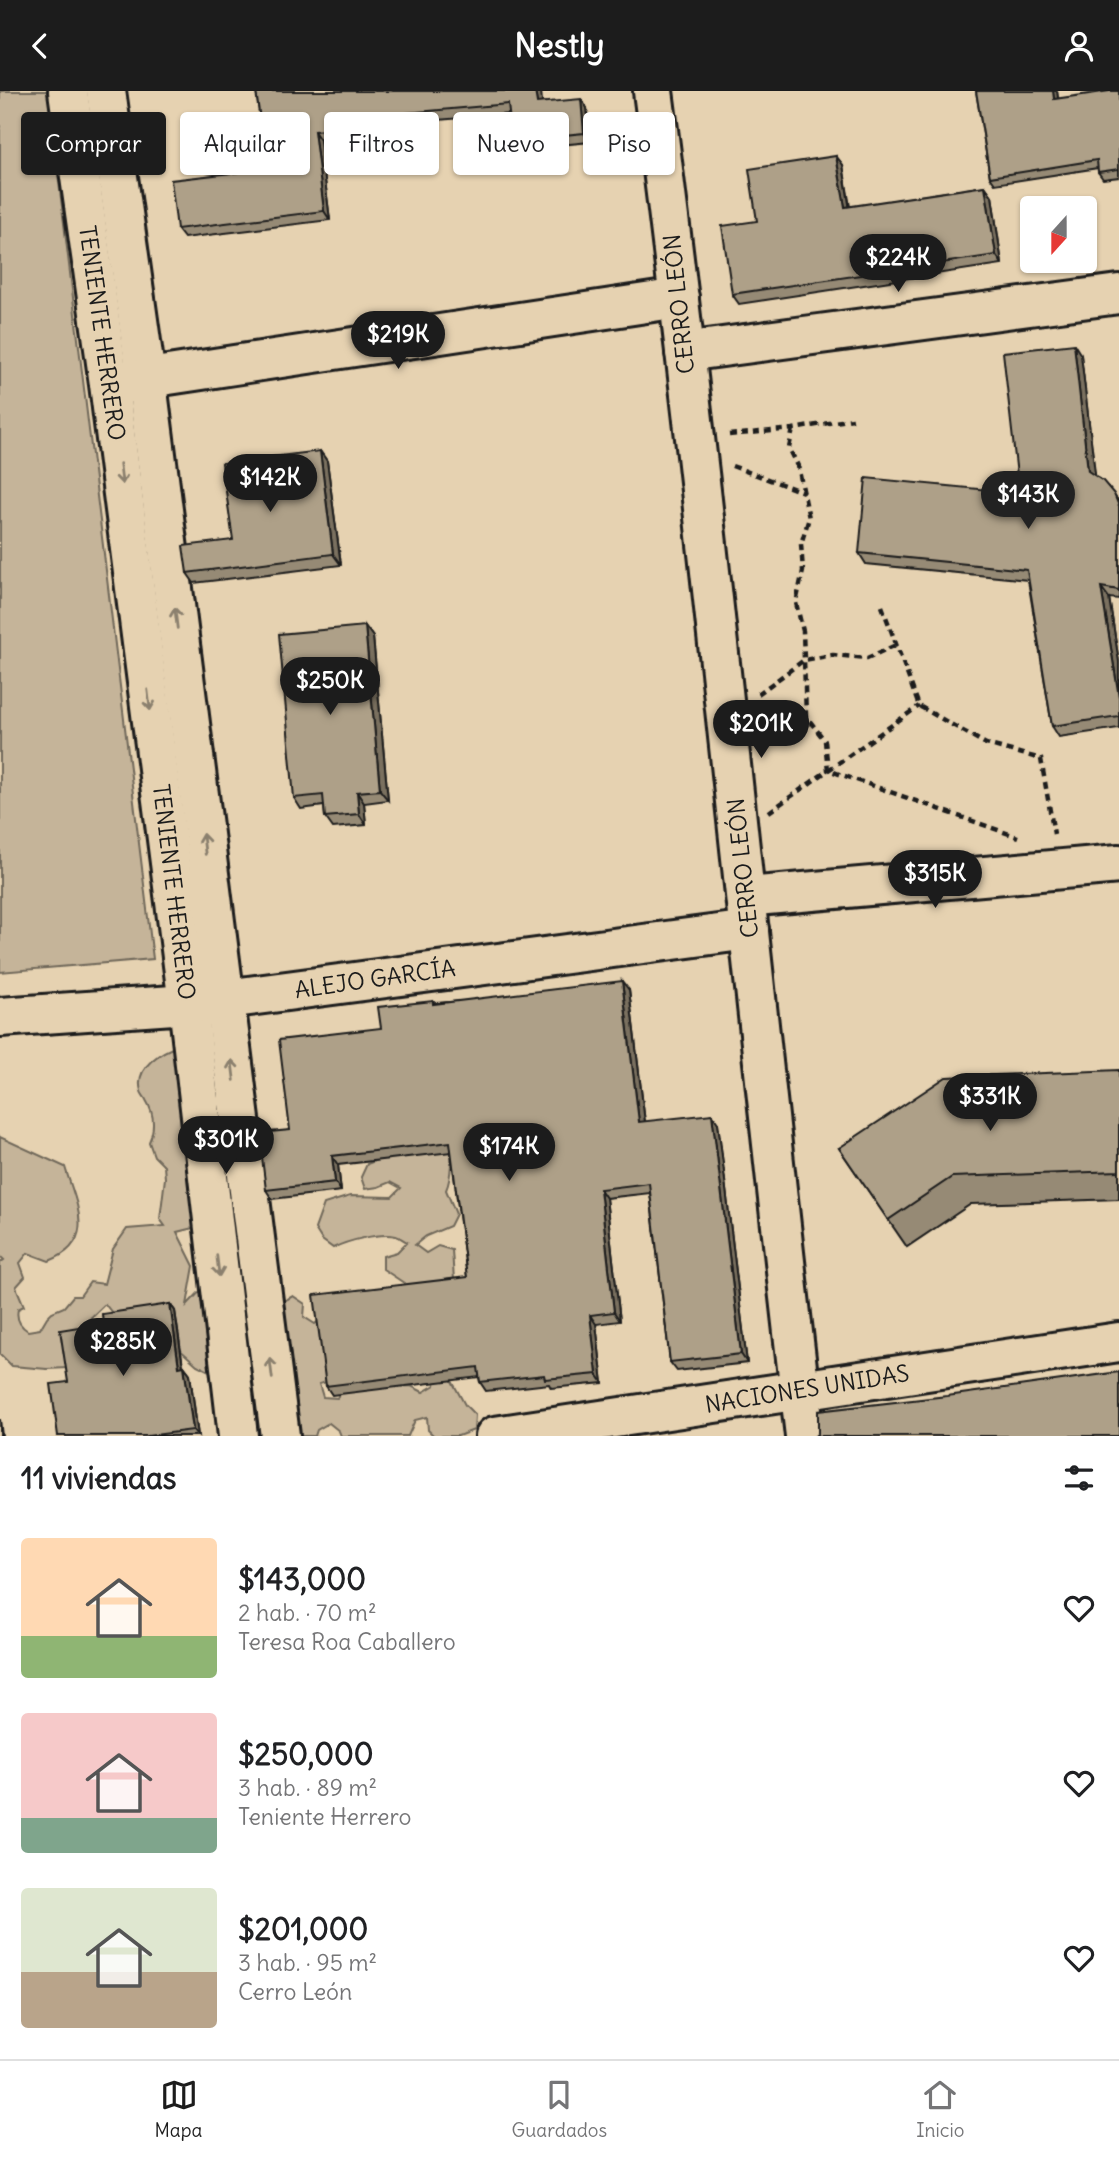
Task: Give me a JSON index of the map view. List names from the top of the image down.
{
  "streets": {
    "street": [
      "CERRO LEÓN",
      "TENIENTE HERRERO",
      "ALEJO GARCÍA",
      "NACIONES UNIDAS"
    ]
  },
  "crossings": [
    ["CERRO LEÓN", "ALEJO GARCÍA"],
    ["CERRO LEÓN", "NACIONES UNIDAS"],
    ["TENIENTE HERRERO", "ALEJO GARCÍA"]
  ],
  "north": "bottom",
  "page": {
    "header": "Nestly",
    "chip": [
      "Comprar",
      "Alquilar",
      "Filtros",
      "Nuevo",
      "Piso"
    ],
    "price": [
      "$224K",
      "$219K",
      "$142K",
      "$143K",
      "$250K",
      "$201K",
      "$315K",
      "$331K",
      "$301K",
      "$174K",
      "$285K"
    ],
    "heading": "11 viviendas",
    "list": [
      {
        "name": "$143,000",
        "note": "2 hab. · 70 m² · Teresa Roa Caballero"
      },
      {
        "name": "$250,000",
        "note": "3 hab. · 89 m² · Teniente Herrero"
      },
      {
        "name": "$201,000",
        "note": "3 hab. · 95 m² · Cerro León"
      }
    ],
    "tabs": ["Mapa", "Guardados", "Inicio"]
  }
}
